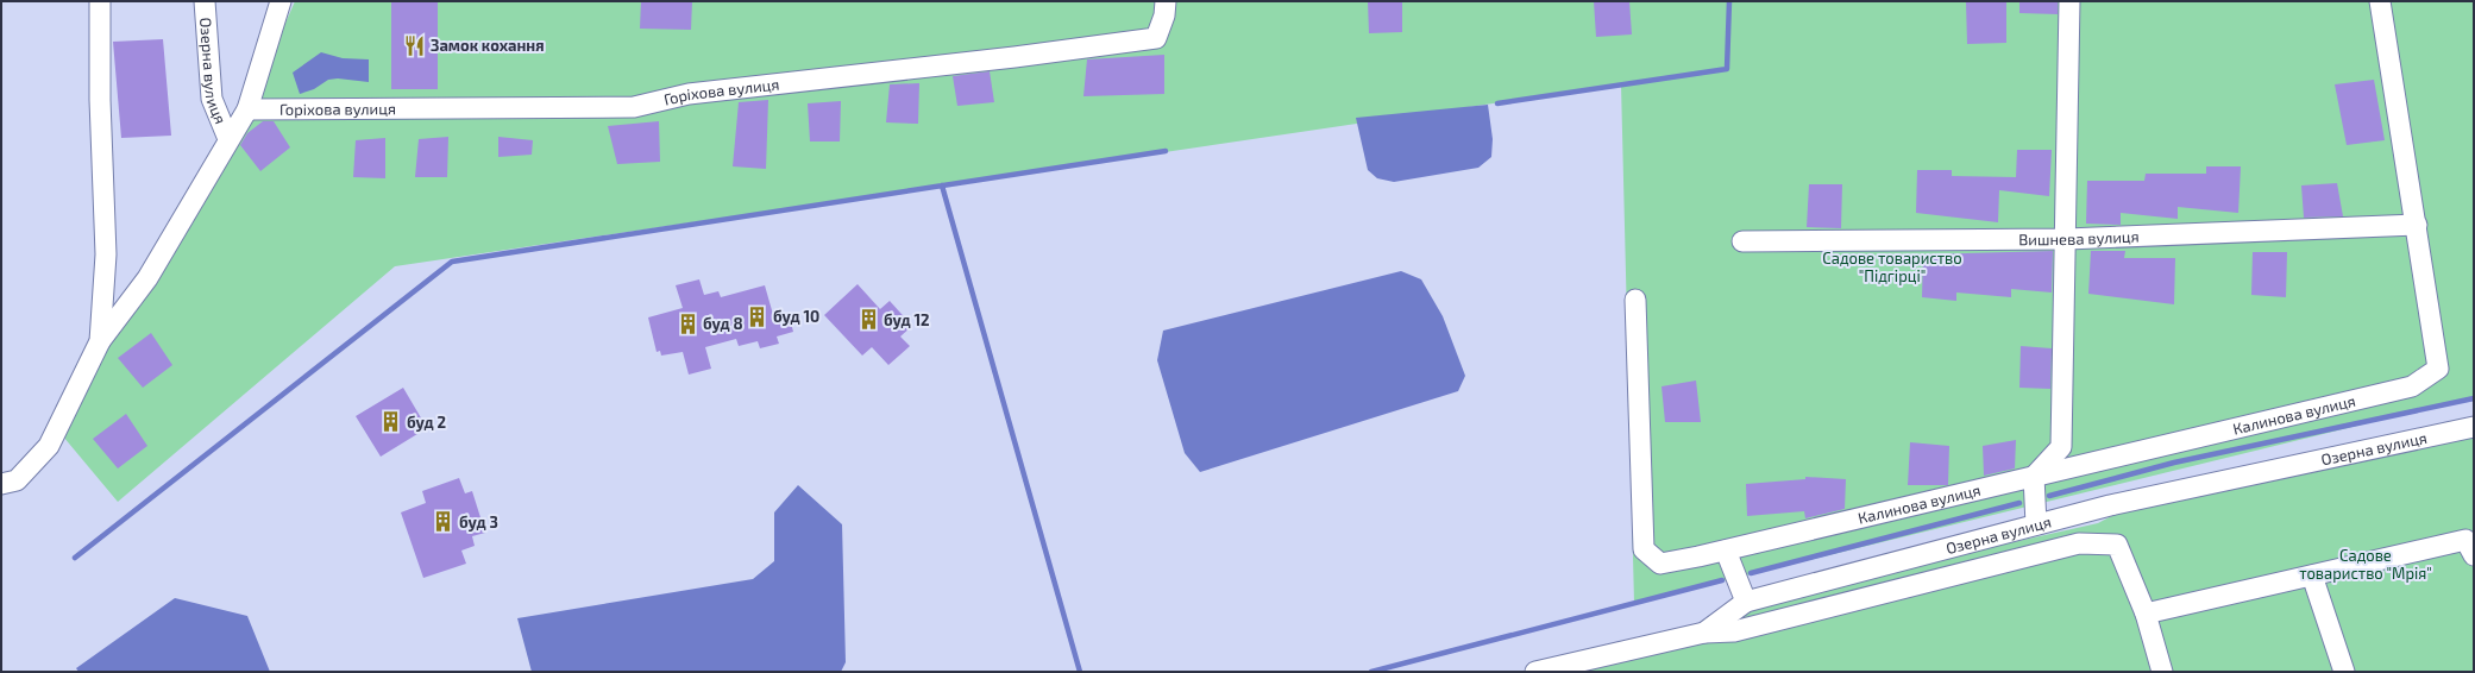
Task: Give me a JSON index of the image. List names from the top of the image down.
{
  "streets": {
    "street": [
      "Озерна вулиця",
      "Горіхова вулиця",
      "Вишнева вулиця",
      "Калинова вулиця"
    ]
  },
  "crossings": [
    ["Вишнева вулиця", "Калинова вулиця"]
  ],
  "parks": ["Садове товариство \"Підгірці\"", "Садове товариство \"Мрія\""],
  "places": {
    "restaurant": ["Замок кохання"],
    "building": [
      "буд 10",
      "буд 12",
      "буд 8",
      "буд 2",
      "буд 3"
    ]
  }
}
